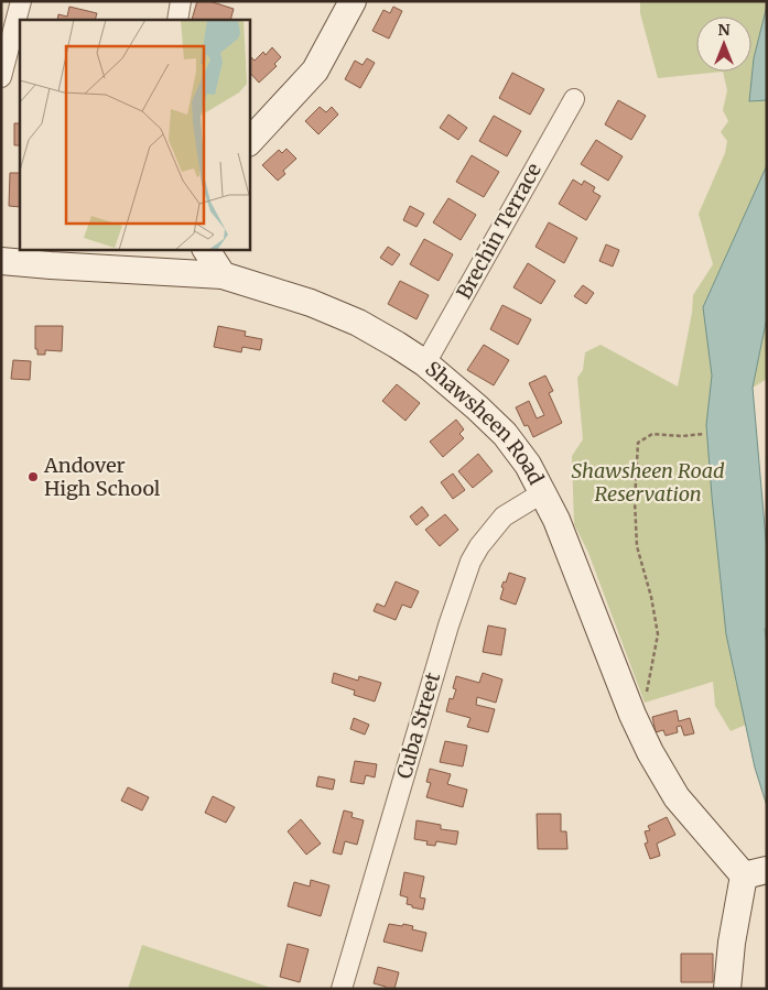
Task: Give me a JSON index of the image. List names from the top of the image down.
{
  "streets": {
    "main road": ["Shawsheen Road"],
    "street": ["Brechin Terrace", "Cuba Street"]
  },
  "crossings": [
    ["Brechin Terrace", "Shawsheen Road"],
    ["Shawsheen Road", "Cuba Street"]
  ],
  "parks": ["Shawsheen Road Reservation"],
  "places": ["Andover High School"],
  "north": "top"
}
